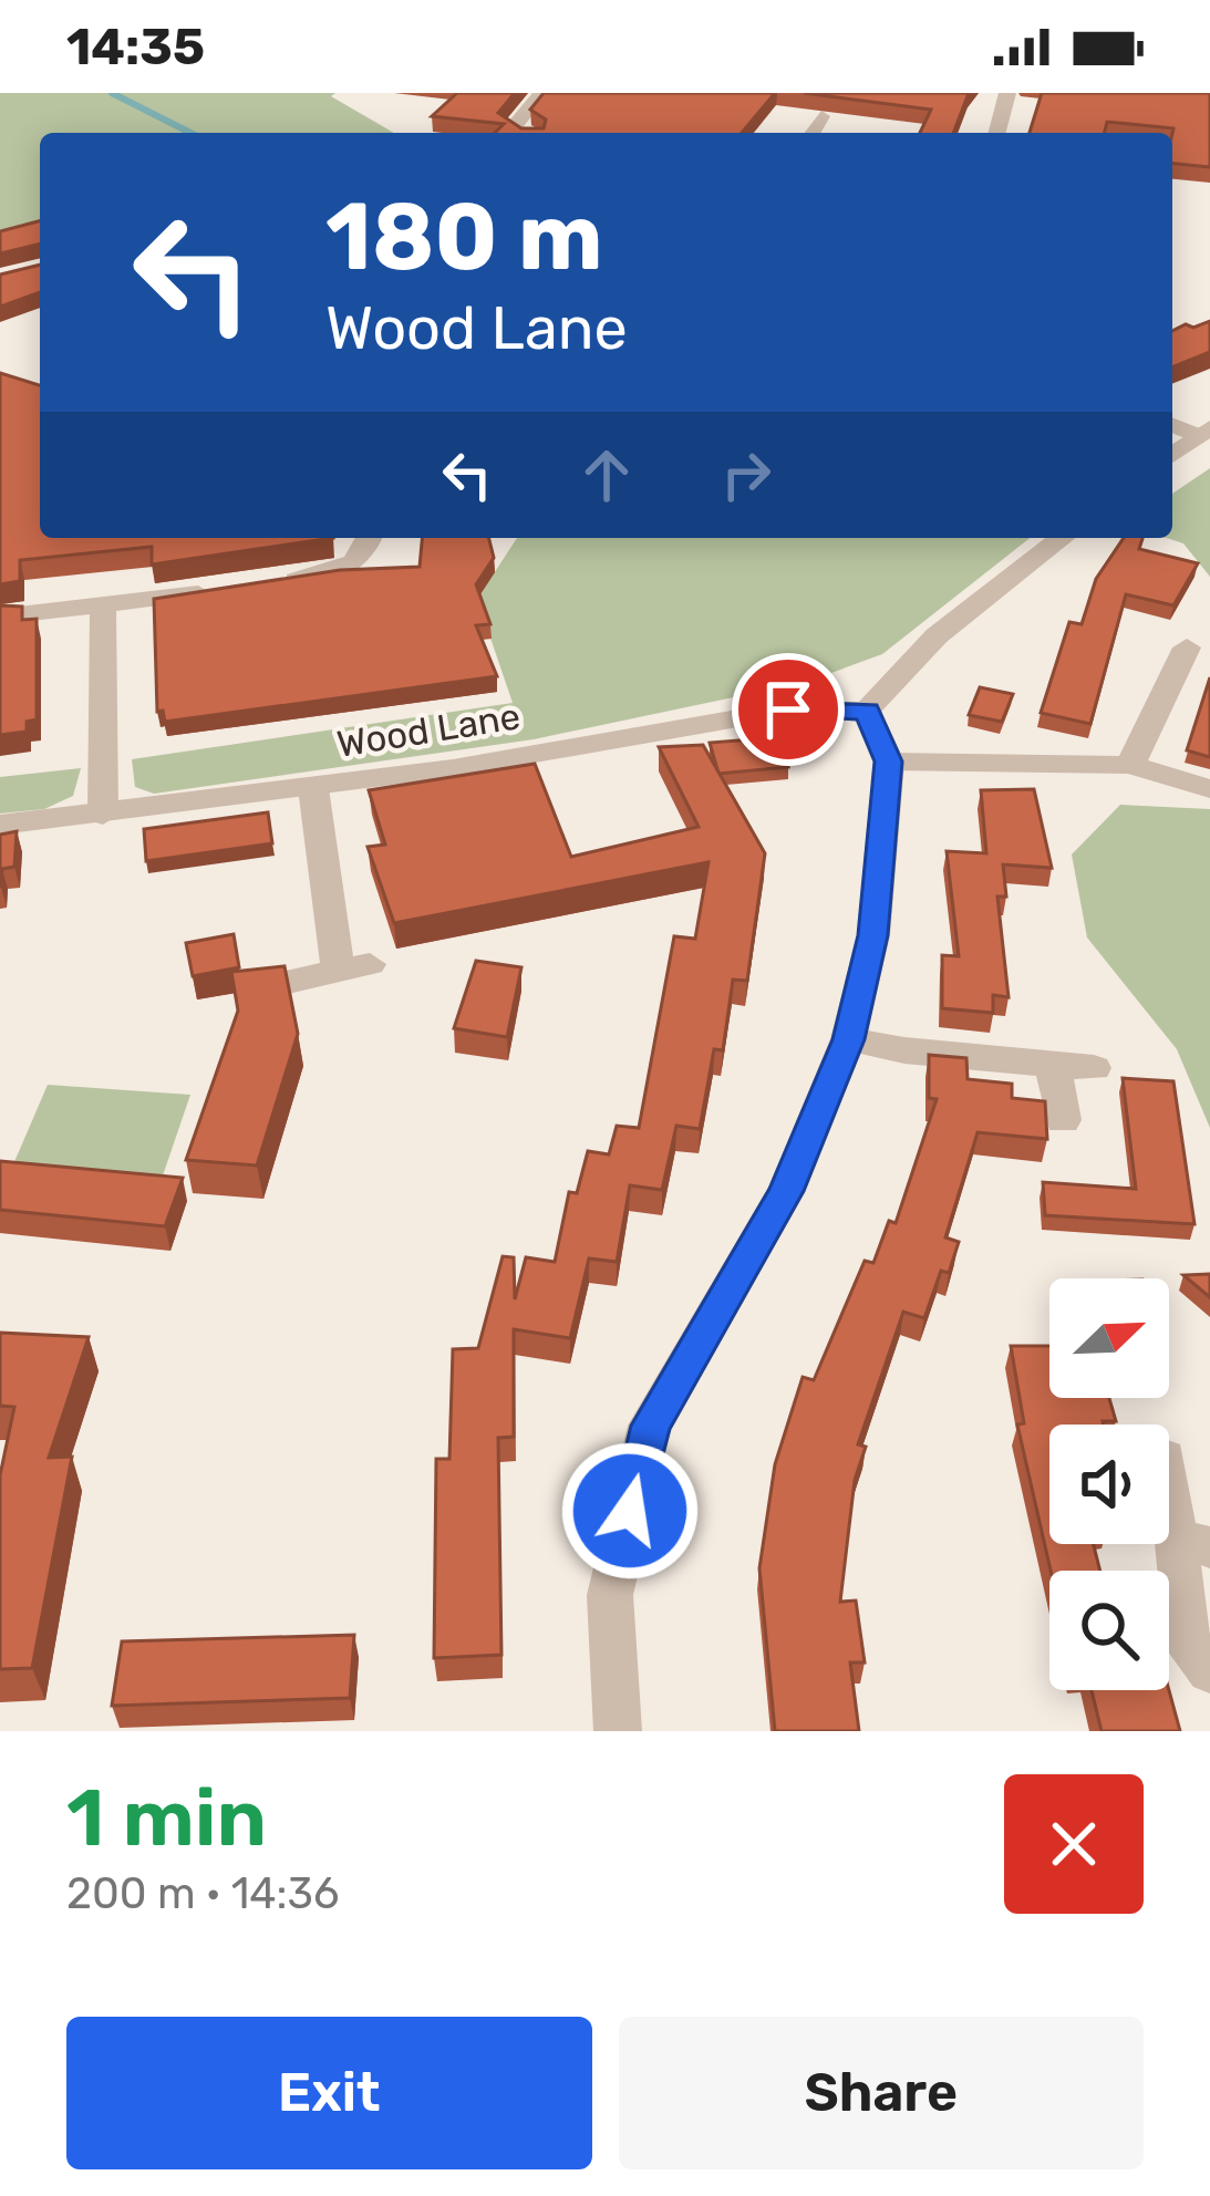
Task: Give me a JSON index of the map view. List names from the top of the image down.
{
  "streets": {
    "street": ["Wood Lane"]
  },
  "north": "top right",
  "page": {
    "status": "14:35",
    "turn": ["180 m", "Wood Lane"],
    "heading": ["1 min", "200 m · 14:36"],
    "buttons": ["Exit", "Share"]
  }
}
